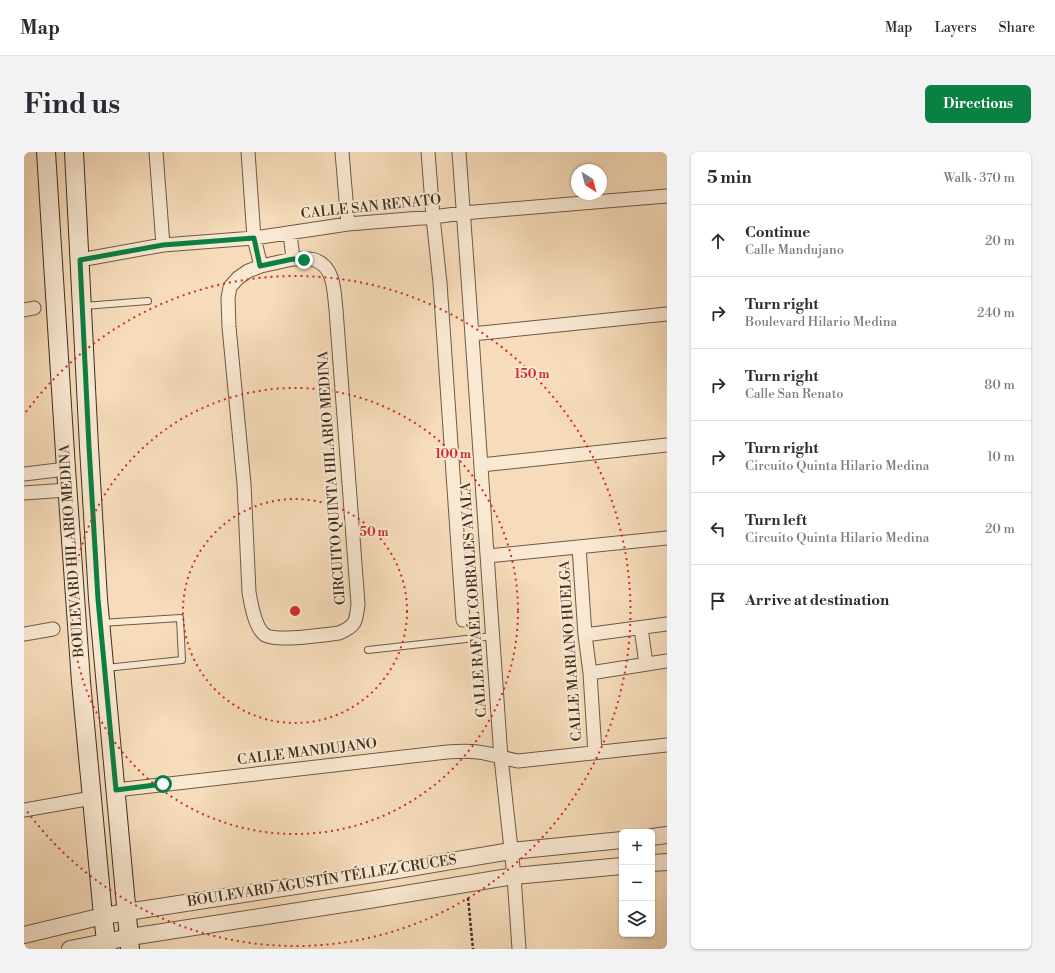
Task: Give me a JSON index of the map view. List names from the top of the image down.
{
  "streets": {
    "main road": ["BOULEVARD HILARIO MEDINA"],
    "street": [
      "CALLE SAN RENATO",
      "CIRCUITO QUINTA HILARIO MEDINA",
      "CALLE RAFAÉL CORRALES AYALA",
      "CALLE MARIANO HUELGA",
      "CALLE MANDUJANO",
      "BOULEVARD AGUSTÍN TÉLLEZ CRUCES"
    ]
  },
  "crossings": [
    ["CALLE SAN RENATO", "BOULEVARD HILARIO MEDINA"],
    ["CALLE SAN RENATO", "CALLE RAFAÉL CORRALES AYALA"],
    ["BOULEVARD HILARIO MEDINA", "CALLE MANDUJANO"],
    ["BOULEVARD HILARIO MEDINA", "BOULEVARD AGUSTÍN TÉLLEZ CRUCES"],
    ["CALLE RAFAÉL CORRALES AYALA", "CALLE MANDUJANO"],
    ["CALLE RAFAÉL CORRALES AYALA", "BOULEVARD AGUSTÍN TÉLLEZ CRUCES"],
    ["CALLE MARIANO HUELGA", "CALLE MANDUJANO"]
  ],
  "north": "bottom right",
  "page": {
    "header": "Map",
    "nav": ["Map", "Layers", "Share"],
    "buttons": "Directions",
    "title": "Find us",
    "heading": ["5 min", "Walk · 370 m"],
    "list": [
      ["Continue", "Calle Mandujano", "20 m"],
      ["Turn right", "Boulevard Hilario Medina", "240 m"],
      ["Turn right", "Calle San Renato", "80 m"],
      ["Turn right", "Circuito Quinta Hilario Medina", "10 m"],
      ["Turn left", "Circuito Quinta Hilario Medina", "20 m"],
      "Arrive at destination"
    ],
    "map_buttons": ["+", "−"]
  },
  "rings": ["150 m", "100 m", "50 m"]
}
